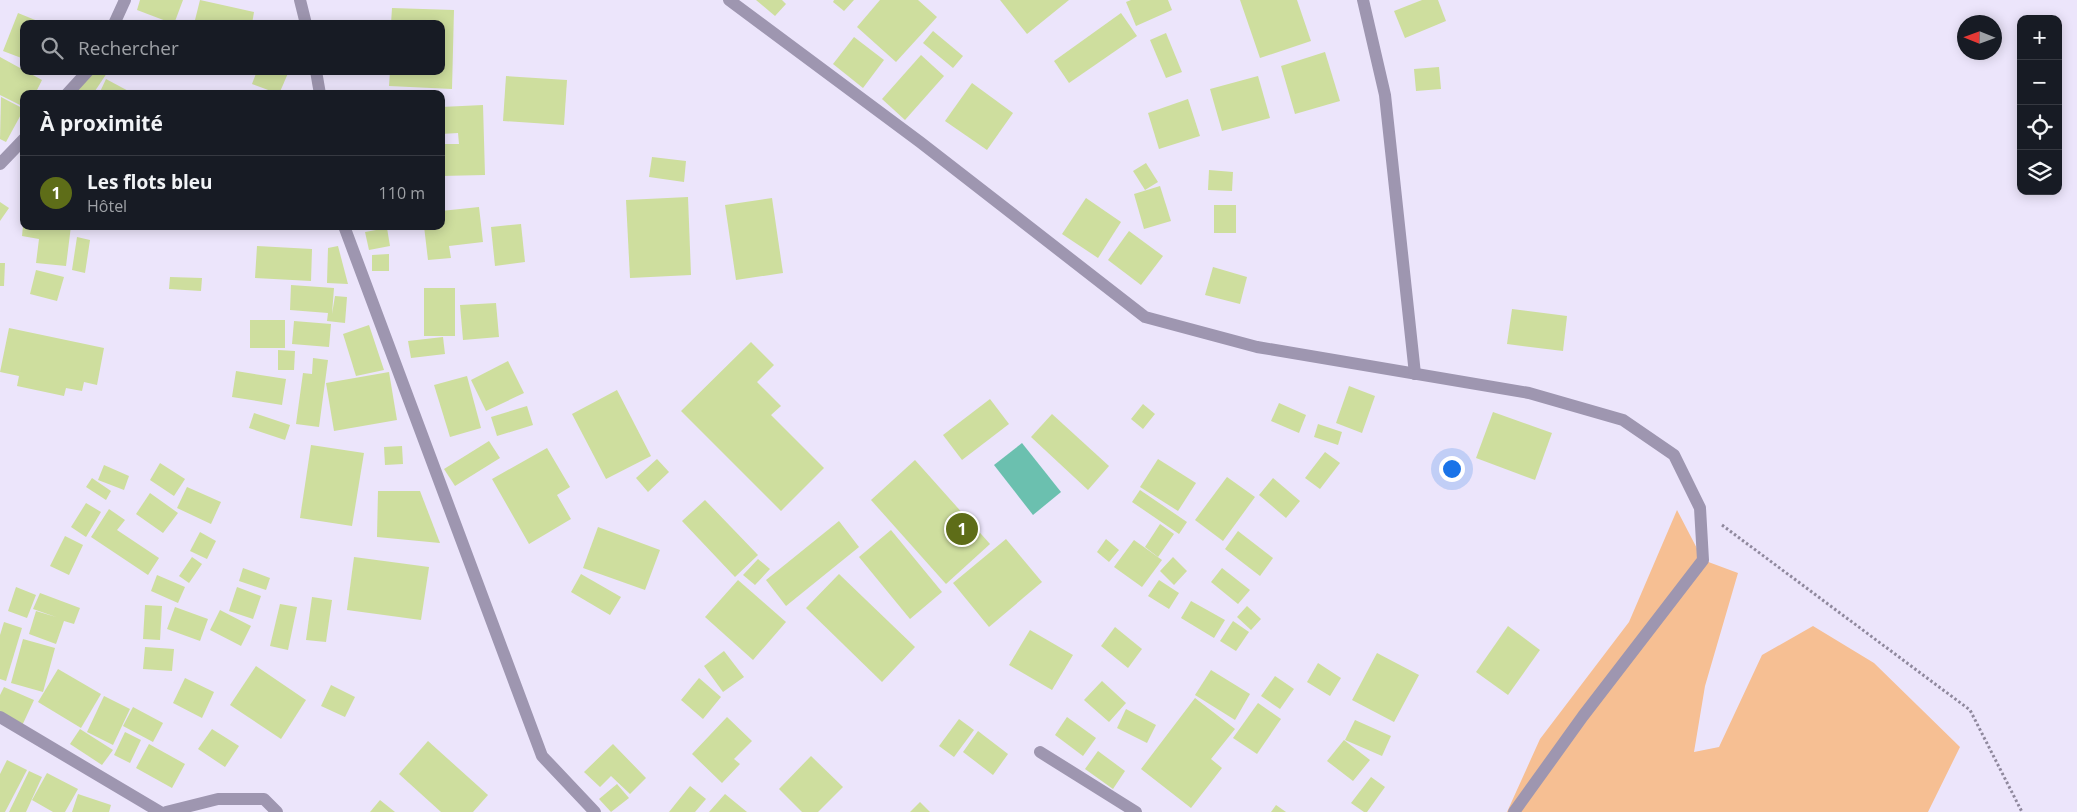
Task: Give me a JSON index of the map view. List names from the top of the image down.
{
  "north": "left",
  "page": {
    "map_buttons": ["+", "−"],
    "search": "Rechercher",
    "heading": "À proximité",
    "list": [
      {
        "mark": "1",
        "name": "Les flots bleu",
        "note": "Hôtel",
        "value": "110 m"
      }
    ],
    "pins": "1"
  }
}
